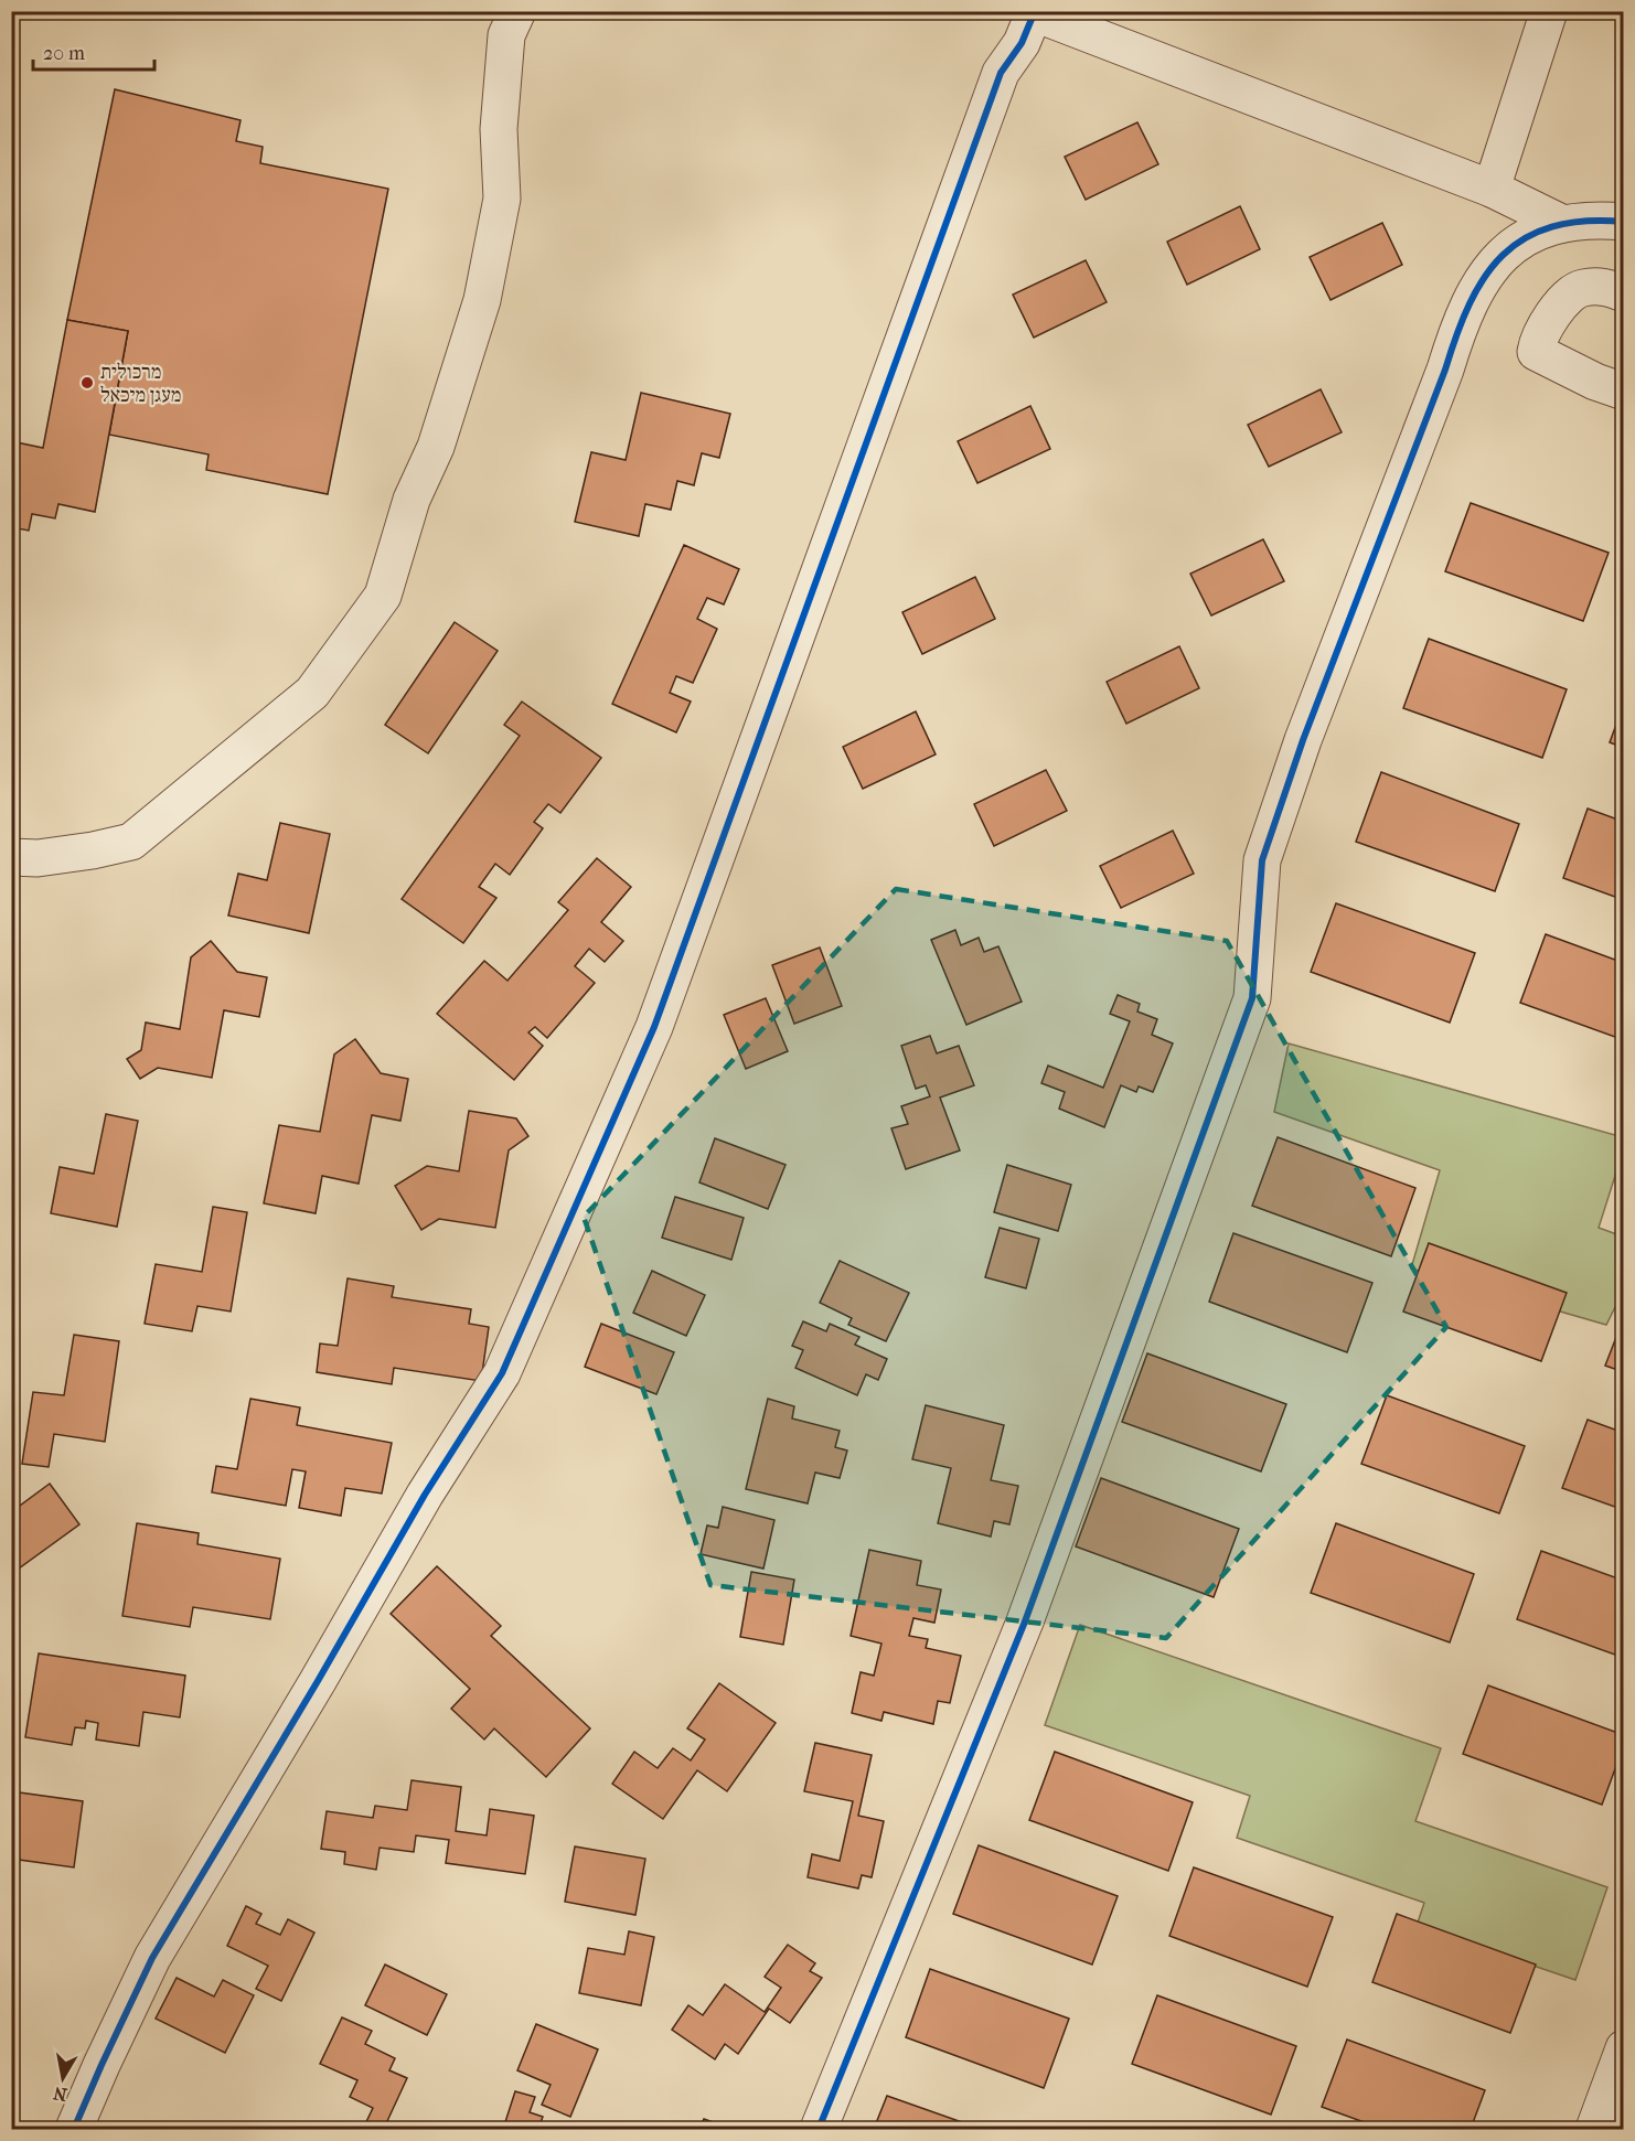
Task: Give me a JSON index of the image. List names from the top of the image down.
{
  "places": ["מרכולית מעגן מיכאל"],
  "scale_bar": "20 m",
  "north": "bottom"
}
